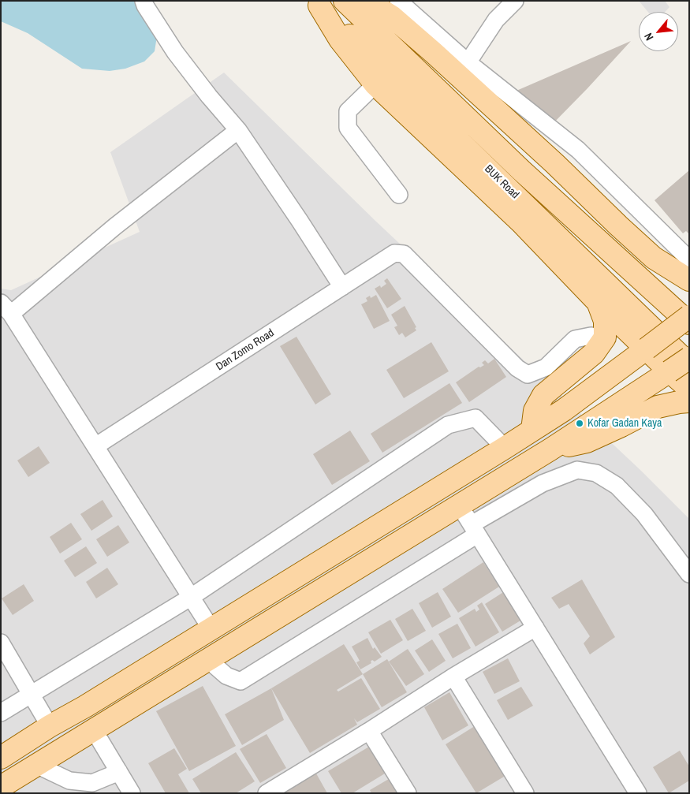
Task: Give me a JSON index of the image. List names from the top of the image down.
{
  "streets": {
    "main road": ["BUK Road"],
    "street": ["Dan Zomo Road"]
  },
  "places": ["Kofar Gadan Kaya"],
  "north": "bottom left"
}
